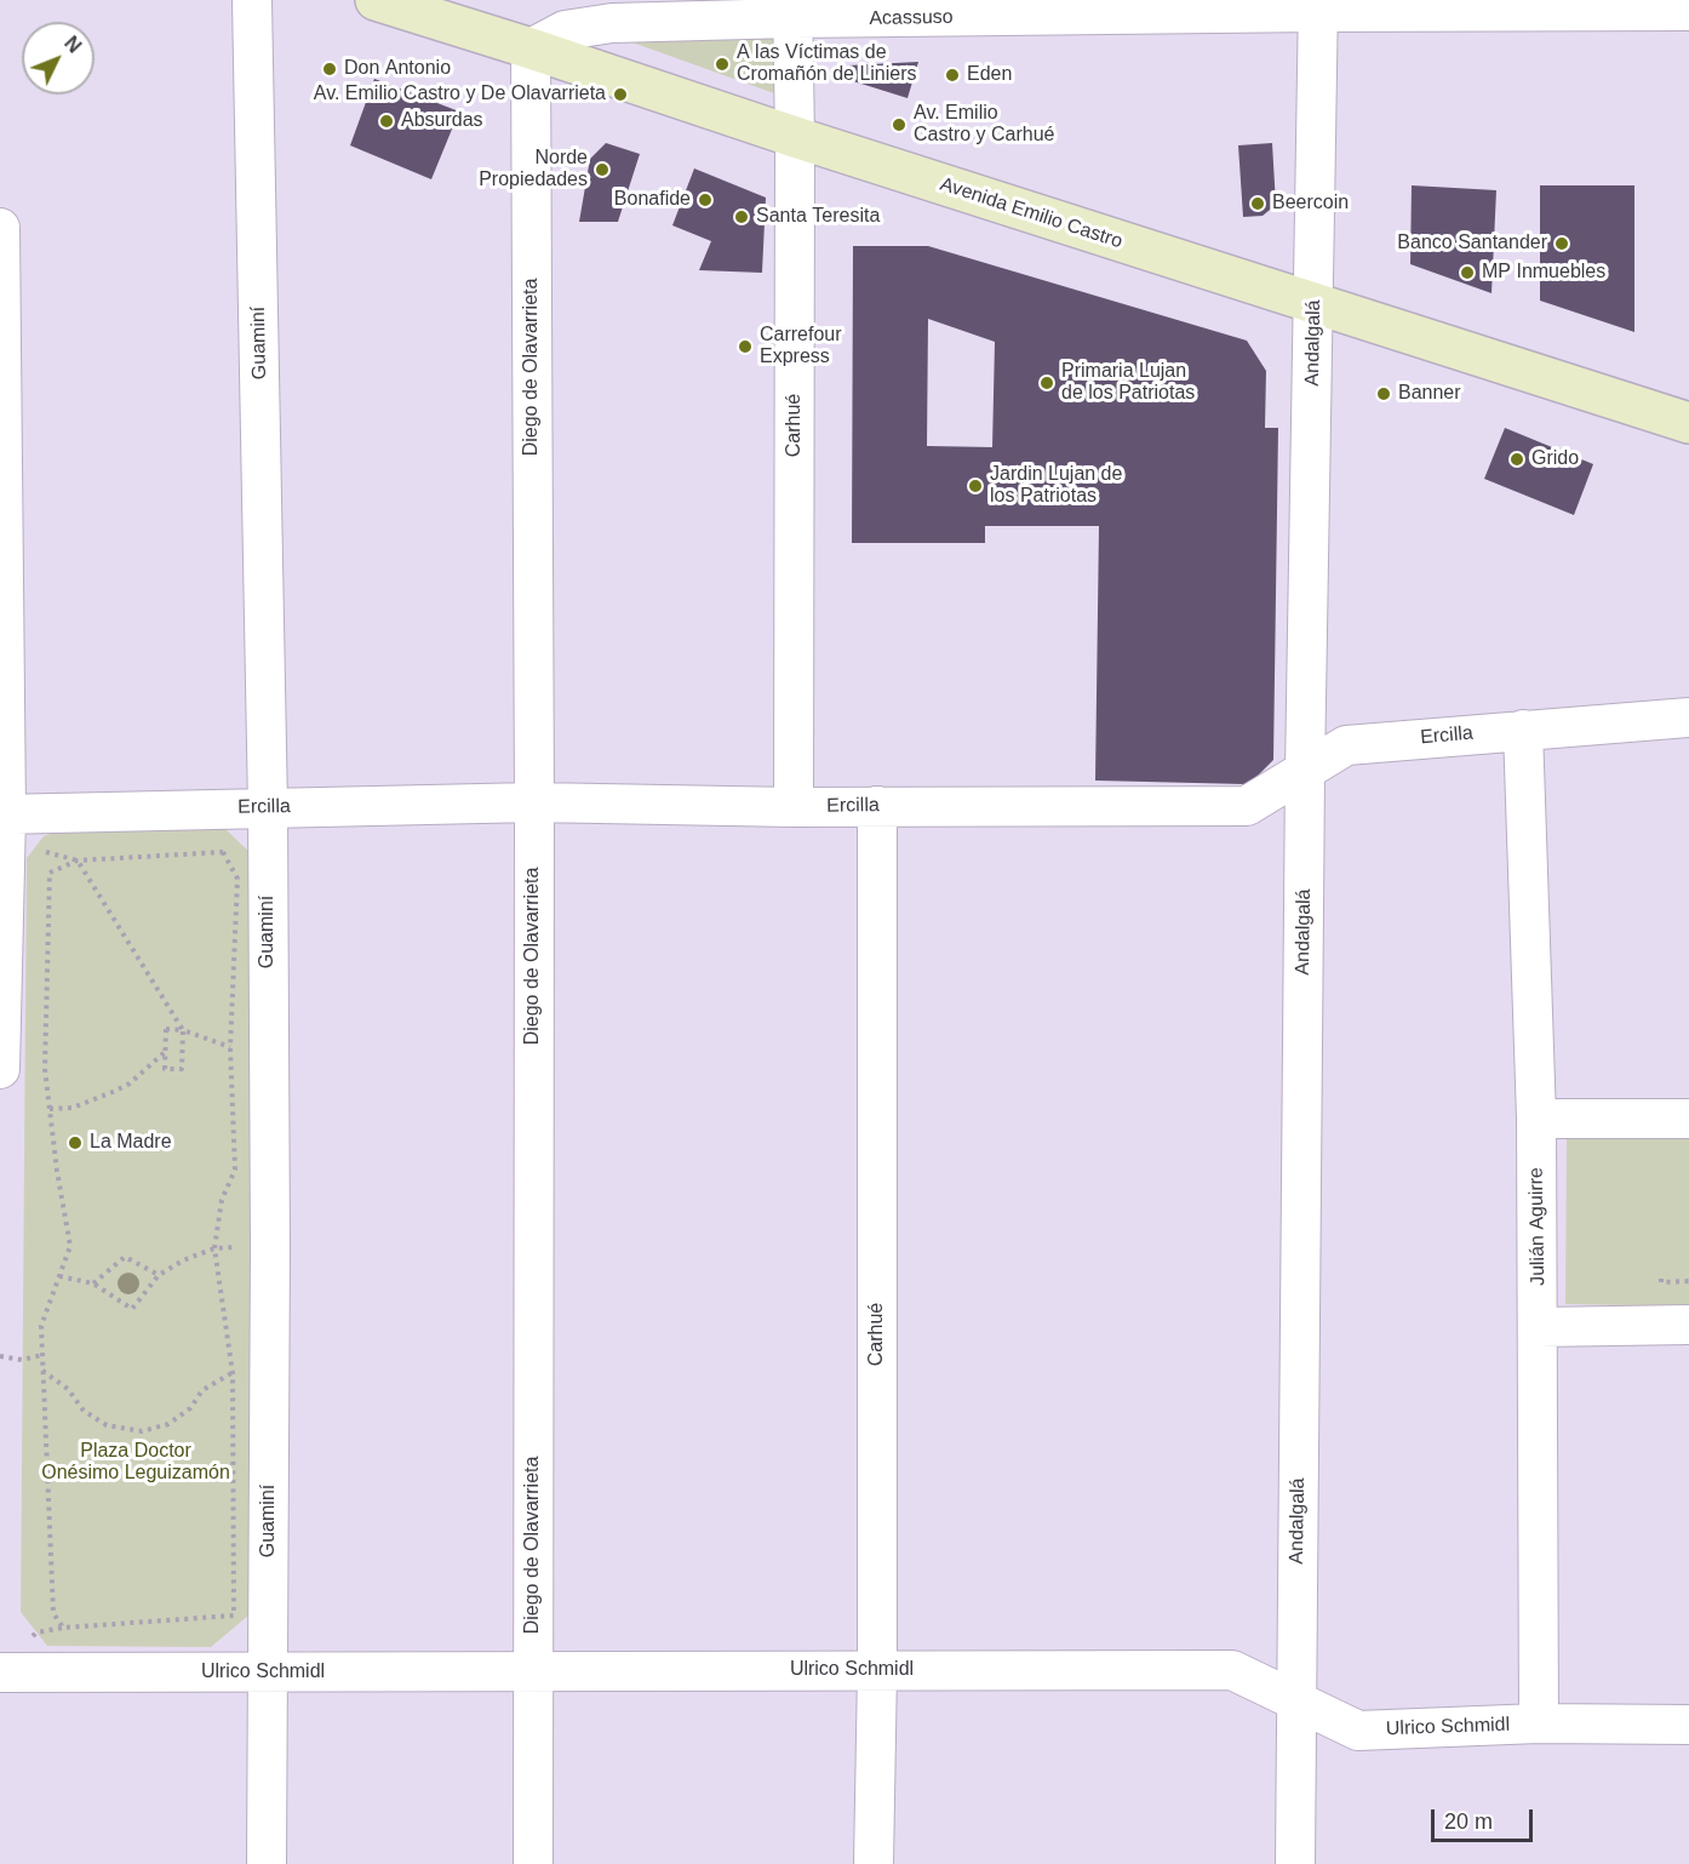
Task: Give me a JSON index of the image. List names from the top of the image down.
{
  "streets": {
    "main road": ["Avenida Emilio Castro"],
    "street": [
      "Acassuso",
      "Guaminí",
      "Andalgalá",
      "Diego de Olavarrieta",
      "Carhué",
      "Ercilla",
      "Julián Aguirre",
      "Ulrico Schmidl"
    ]
  },
  "crossings": [
    ["Acassuso", "Avenida Emilio Castro"],
    ["Acassuso", "Andalgalá"],
    ["Acassuso", "Diego de Olavarrieta"],
    ["Acassuso", "Carhué"],
    ["Avenida Emilio Castro", "Andalgalá"],
    ["Avenida Emilio Castro", "Diego de Olavarrieta"],
    ["Avenida Emilio Castro", "Carhué"],
    ["Guaminí", "Ercilla"],
    ["Guaminí", "Ulrico Schmidl"],
    ["Andalgalá", "Ercilla"],
    ["Andalgalá", "Ulrico Schmidl"],
    ["Diego de Olavarrieta", "Ercilla"],
    ["Diego de Olavarrieta", "Ulrico Schmidl"],
    ["Carhué", "Ercilla"],
    ["Carhué", "Ulrico Schmidl"],
    ["Ercilla", "Julián Aguirre"],
    ["Julián Aguirre", "Ulrico Schmidl"]
  ],
  "parks": ["Plaza Doctor Onésimo Leguizamón"],
  "places": [
    "A las Víctimas de Cromañón de Liniers",
    "Don Antonio",
    "Eden",
    "Av. Emilio Castro y De Olavarrieta",
    "Absurdas",
    "Av. Emilio Castro y Carhué",
    "Norde Propiedades",
    "Bonafide",
    "Beercoin",
    "Santa Teresita",
    "Banco Santander",
    "MP Inmuebles",
    "Carrefour Express",
    "Primaria Lujan de los Patriotas",
    "Banner",
    "Grido",
    "Jardin Lujan de los Patriotas",
    "La Madre"
  ],
  "scale_bar": "20 m",
  "north": "top right"
}
